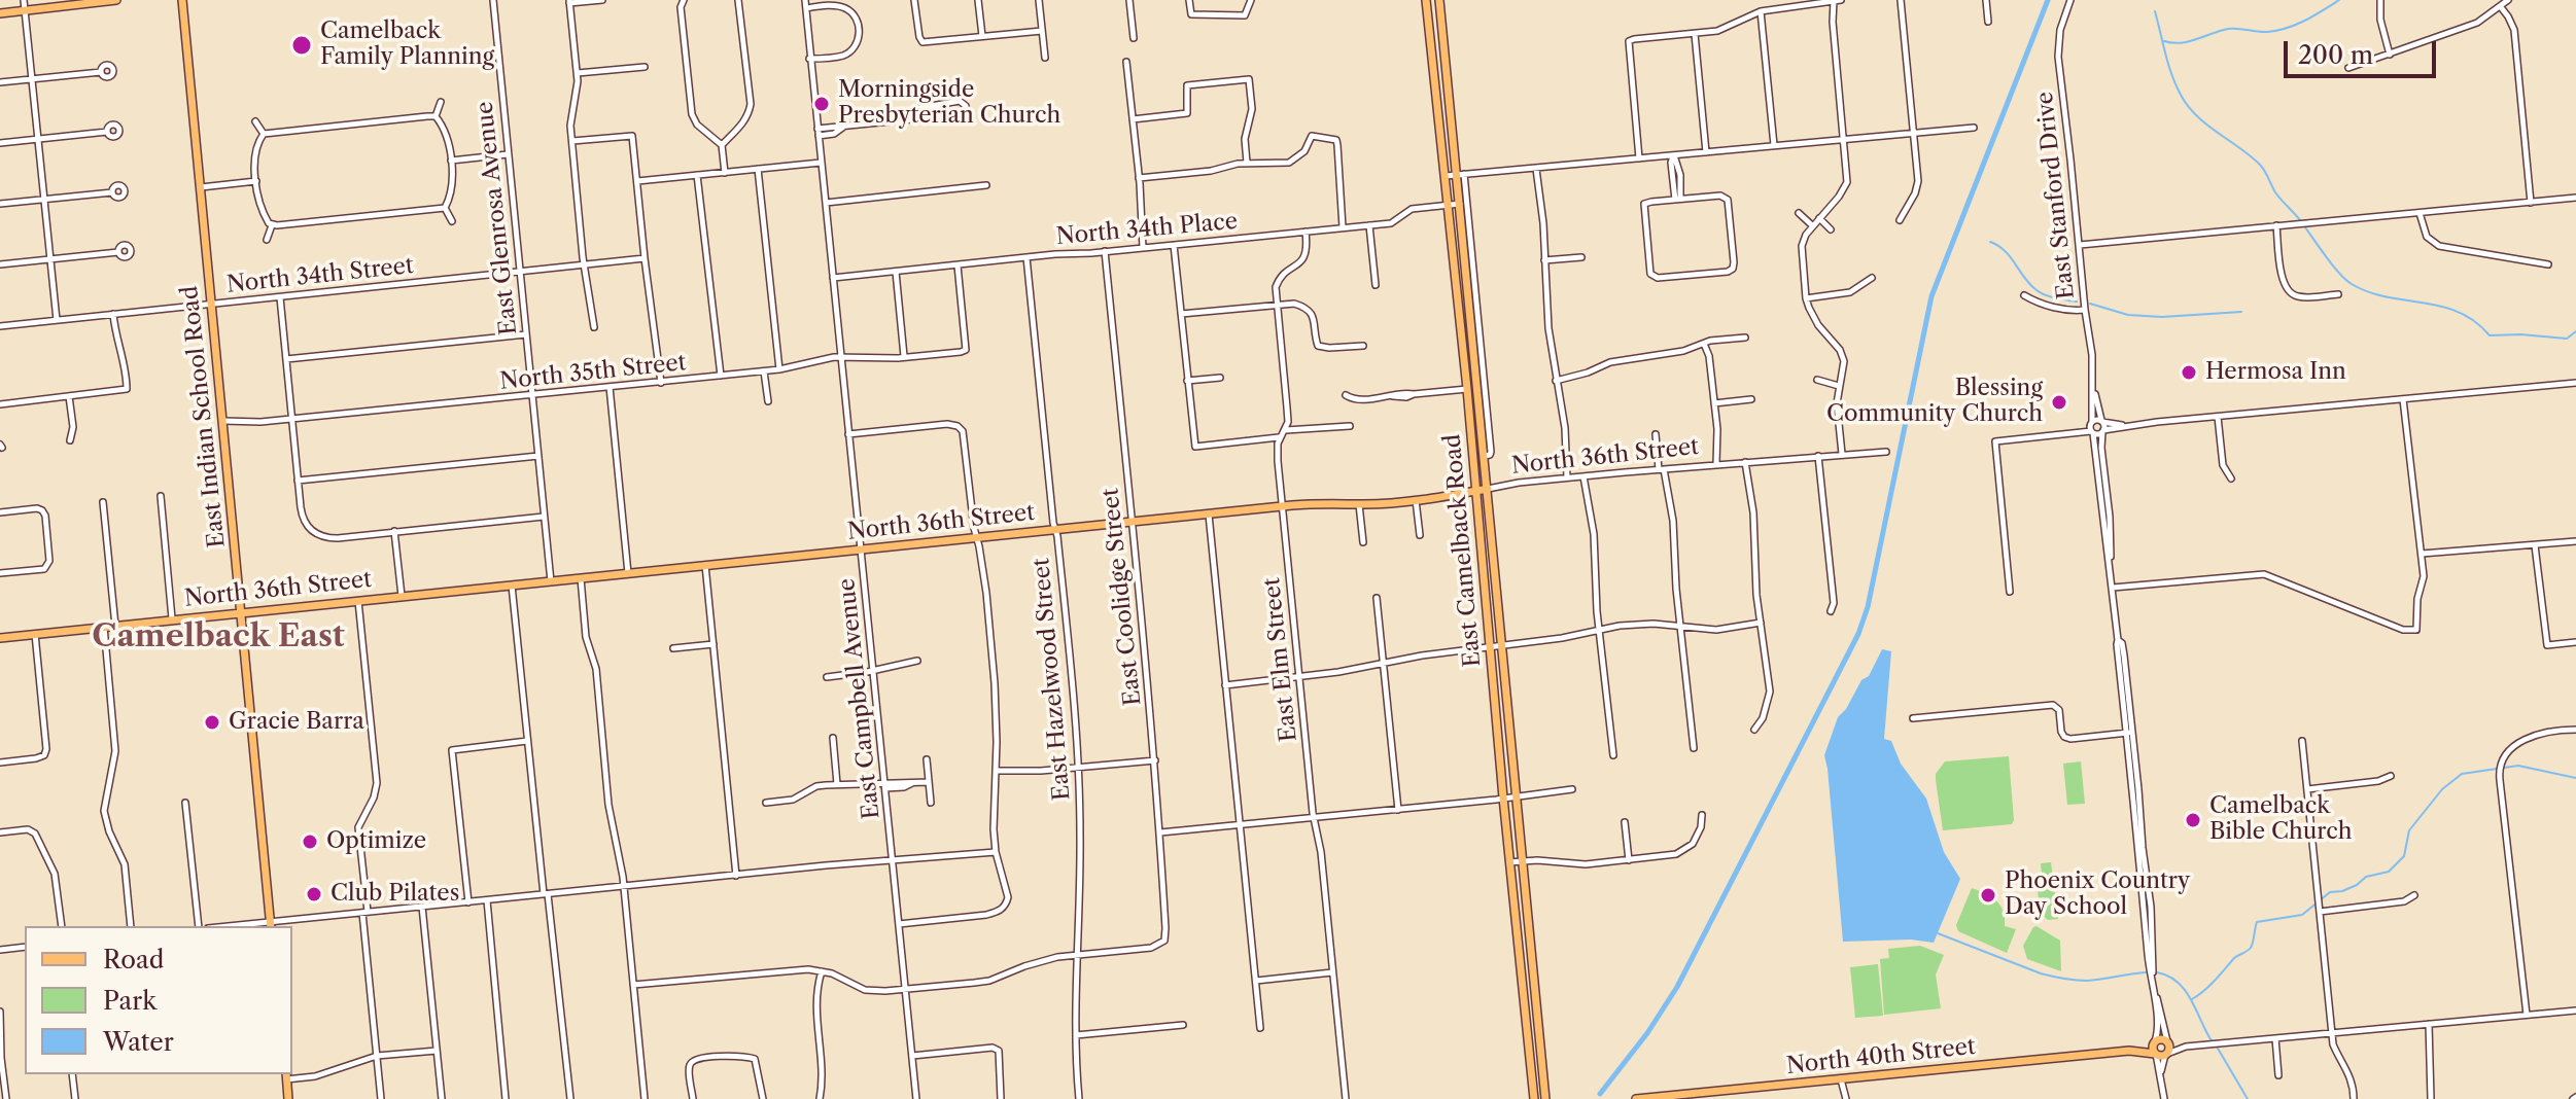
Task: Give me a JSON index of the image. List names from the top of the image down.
{
  "streets": {
    "main road": [
      "East Indian School Road",
      "North 36th Street",
      "East Camelback Road",
      "North 40th Street"
    ],
    "street": [
      "East Stanford Drive",
      "East Glenrosa Avenue",
      "North 34th Place",
      "North 34th Street",
      "North 35th Street",
      "East Coolidge Street",
      "East Elm Street",
      "East Hazelwood Street",
      "East Campbell Avenue"
    ]
  },
  "crossings": [
    ["East Stanford Drive", "North 40th Street"],
    ["East Glenrosa Avenue", "North 34th Street"],
    ["East Glenrosa Avenue", "North 35th Street"],
    ["East Glenrosa Avenue", "North 36th Street"],
    ["North 34th Place", "North 35th Street"],
    ["North 34th Place", "East Camelback Road"],
    ["North 34th Place", "East Coolidge Street"],
    ["North 34th Place", "East Hazelwood Street"],
    ["North 34th Place", "East Campbell Avenue"],
    ["North 34th Street", "East Indian School Road"],
    ["North 35th Street", "East Indian School Road"],
    ["North 35th Street", "East Campbell Avenue"],
    ["East Indian School Road", "North 36th Street"],
    ["North 36th Street", "East Camelback Road"],
    ["North 36th Street", "East Coolidge Street"],
    ["North 36th Street", "East Elm Street"],
    ["North 36th Street", "East Hazelwood Street"],
    ["North 36th Street", "East Campbell Avenue"],
    ["East Coolidge Street", "East Hazelwood Street"]
  ],
  "districts": ["Camelback East"],
  "places": [
    "Camelback Family Planning",
    "Morningside Presbyterian Church",
    "Hermosa Inn",
    "Blessing Community Church",
    "Gracie Barra",
    "Camelback Bible Church",
    "Optimize",
    "Club Pilates",
    "Phoenix Country Day School"
  ],
  "legend": ["Road", "Park", "Water"],
  "scale_bar": "200 m"
}
